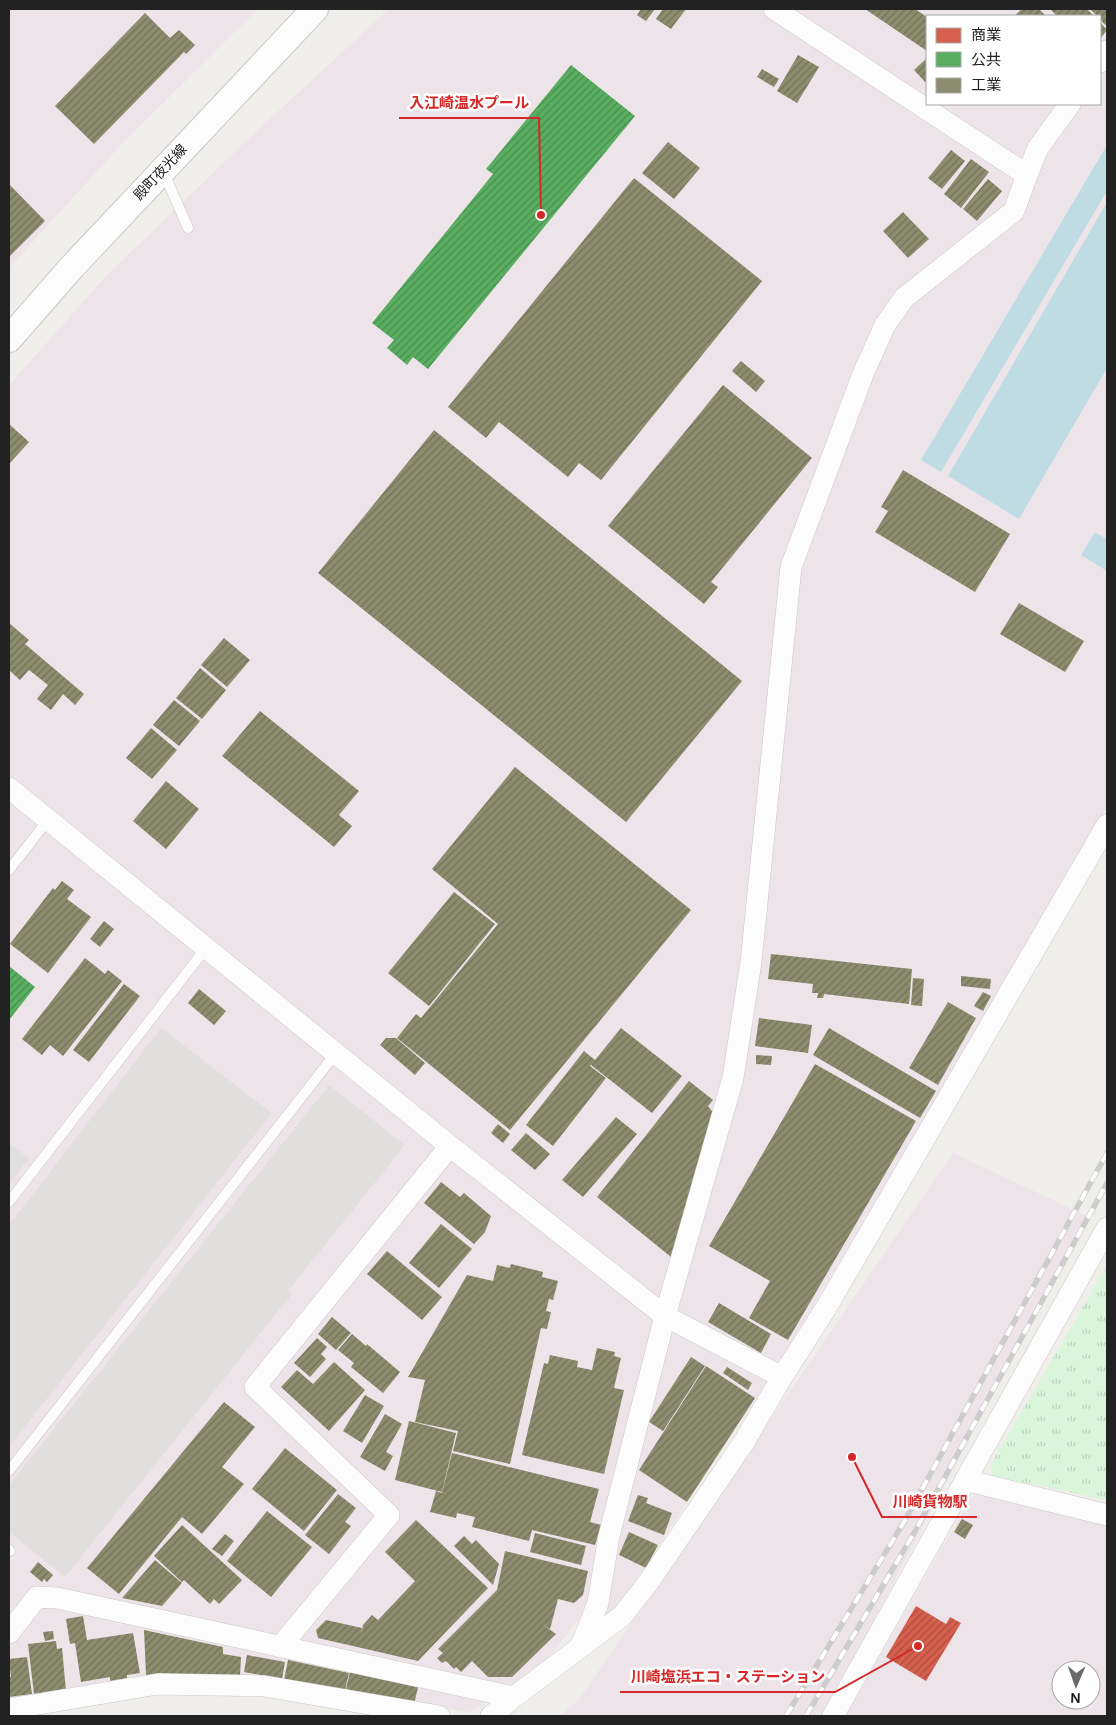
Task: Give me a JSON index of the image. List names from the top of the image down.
{
  "streets": {
    "street": ["殿町夜光線"]
  },
  "places": ["入江崎温水プール", "川崎貨物駅", "川崎塩浜エコ・ステーション"],
  "legend": ["商業", "公共", "工業"],
  "north": "bottom"
}
